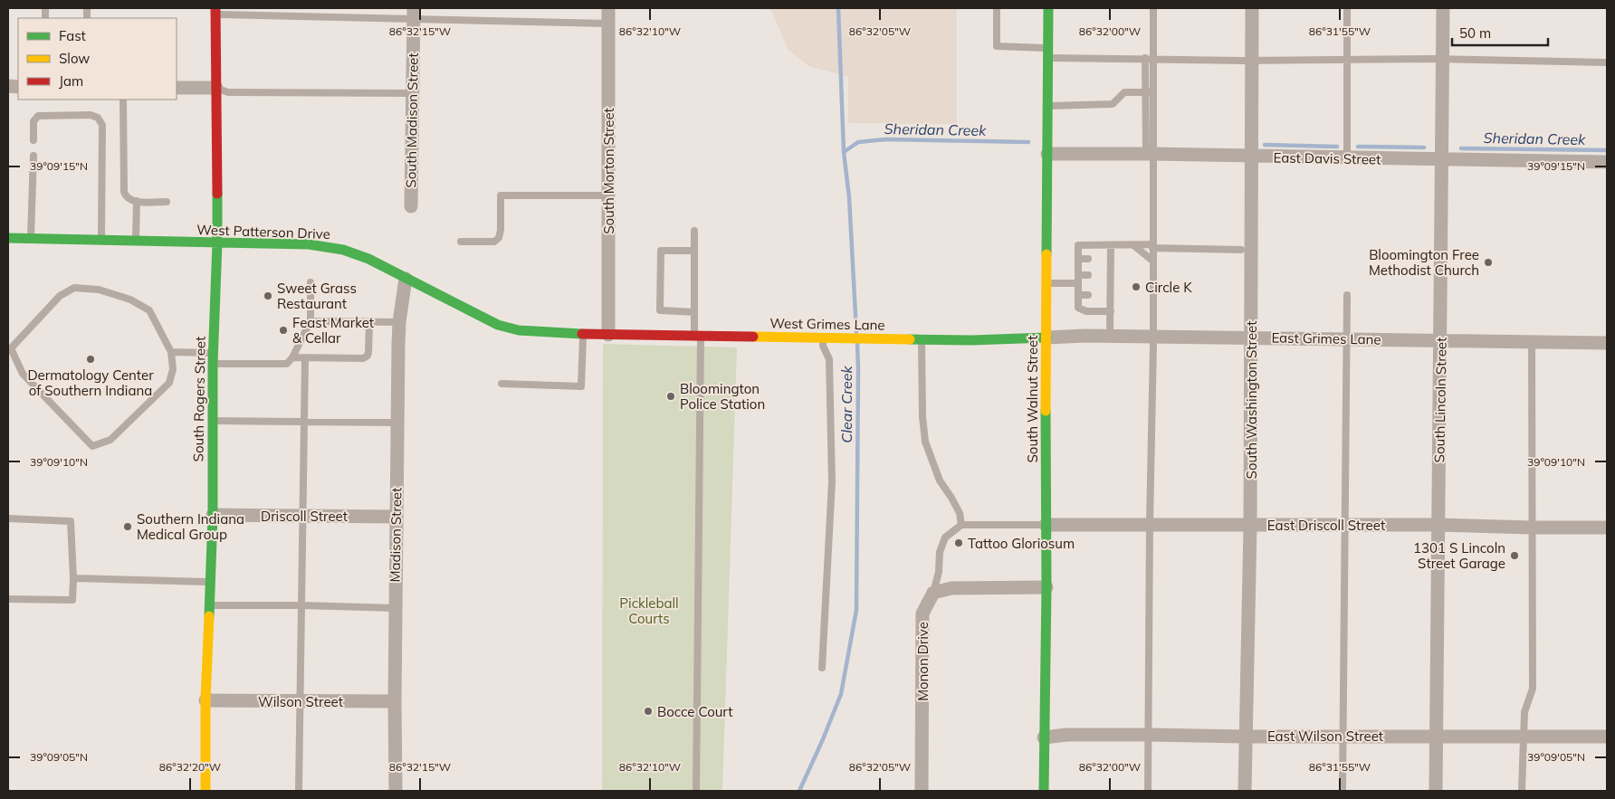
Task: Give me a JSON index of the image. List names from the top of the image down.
{
  "streets": {
    "street": [
      "South Madison Street",
      "East Davis Street",
      "South Morton Street",
      "West Patterson Drive",
      "West Grimes Lane",
      "East Grimes Lane",
      "South Rogers Street",
      "South Walnut Street",
      "South Washington Street",
      "South Lincoln Street",
      "Driscoll Street",
      "East Driscoll Street",
      "Madison Street",
      "Monon Drive",
      "Wilson Street",
      "East Wilson Street"
    ]
  },
  "crossings": [
    ["East Davis Street", "South Walnut Street"],
    ["East Davis Street", "South Washington Street"],
    ["East Davis Street", "South Lincoln Street"],
    ["South Morton Street", "West Patterson Drive"],
    ["South Morton Street", "West Grimes Lane"],
    ["West Patterson Drive", "West Grimes Lane"],
    ["West Patterson Drive", "South Rogers Street"],
    ["West Patterson Drive", "Madison Street"],
    ["West Grimes Lane", "East Grimes Lane"],
    ["West Grimes Lane", "South Walnut Street"],
    ["East Grimes Lane", "South Walnut Street"],
    ["East Grimes Lane", "South Washington Street"],
    ["East Grimes Lane", "South Lincoln Street"],
    ["South Rogers Street", "Driscoll Street"],
    ["South Rogers Street", "Wilson Street"],
    ["South Walnut Street", "East Driscoll Street"],
    ["South Walnut Street", "East Wilson Street"],
    ["South Washington Street", "East Driscoll Street"],
    ["South Washington Street", "East Wilson Street"],
    ["South Lincoln Street", "East Driscoll Street"],
    ["South Lincoln Street", "East Wilson Street"],
    ["Driscoll Street", "Madison Street"],
    ["Madison Street", "Wilson Street"]
  ],
  "water": ["Sheridan Creek", "Clear Creek"],
  "parks": ["Pickleball Courts"],
  "places": [
    "Bloomington Free Methodist Church",
    "Circle K",
    "Sweet Grass Restaurant",
    "Feast Market & Cellar",
    "Dermatology Center of Southern Indiana",
    "Bloomington Police Station",
    "Southern Indiana Medical Group",
    "Tattoo Gloriosum",
    "1301 S Lincoln Street Garage",
    "Bocce Court"
  ],
  "legend": ["Fast", "Slow", "Jam"],
  "scale_bar": "50 m",
  "coordinates": [
    "86°32'15\"W",
    "86°32'10\"W",
    "86°32'05\"W",
    "86°32'00\"W",
    "86°31'55\"W",
    "39°09'15\"N",
    "39°09'10\"N",
    "39°09'05\"N",
    "86°32'20\"W"
  ]
}
